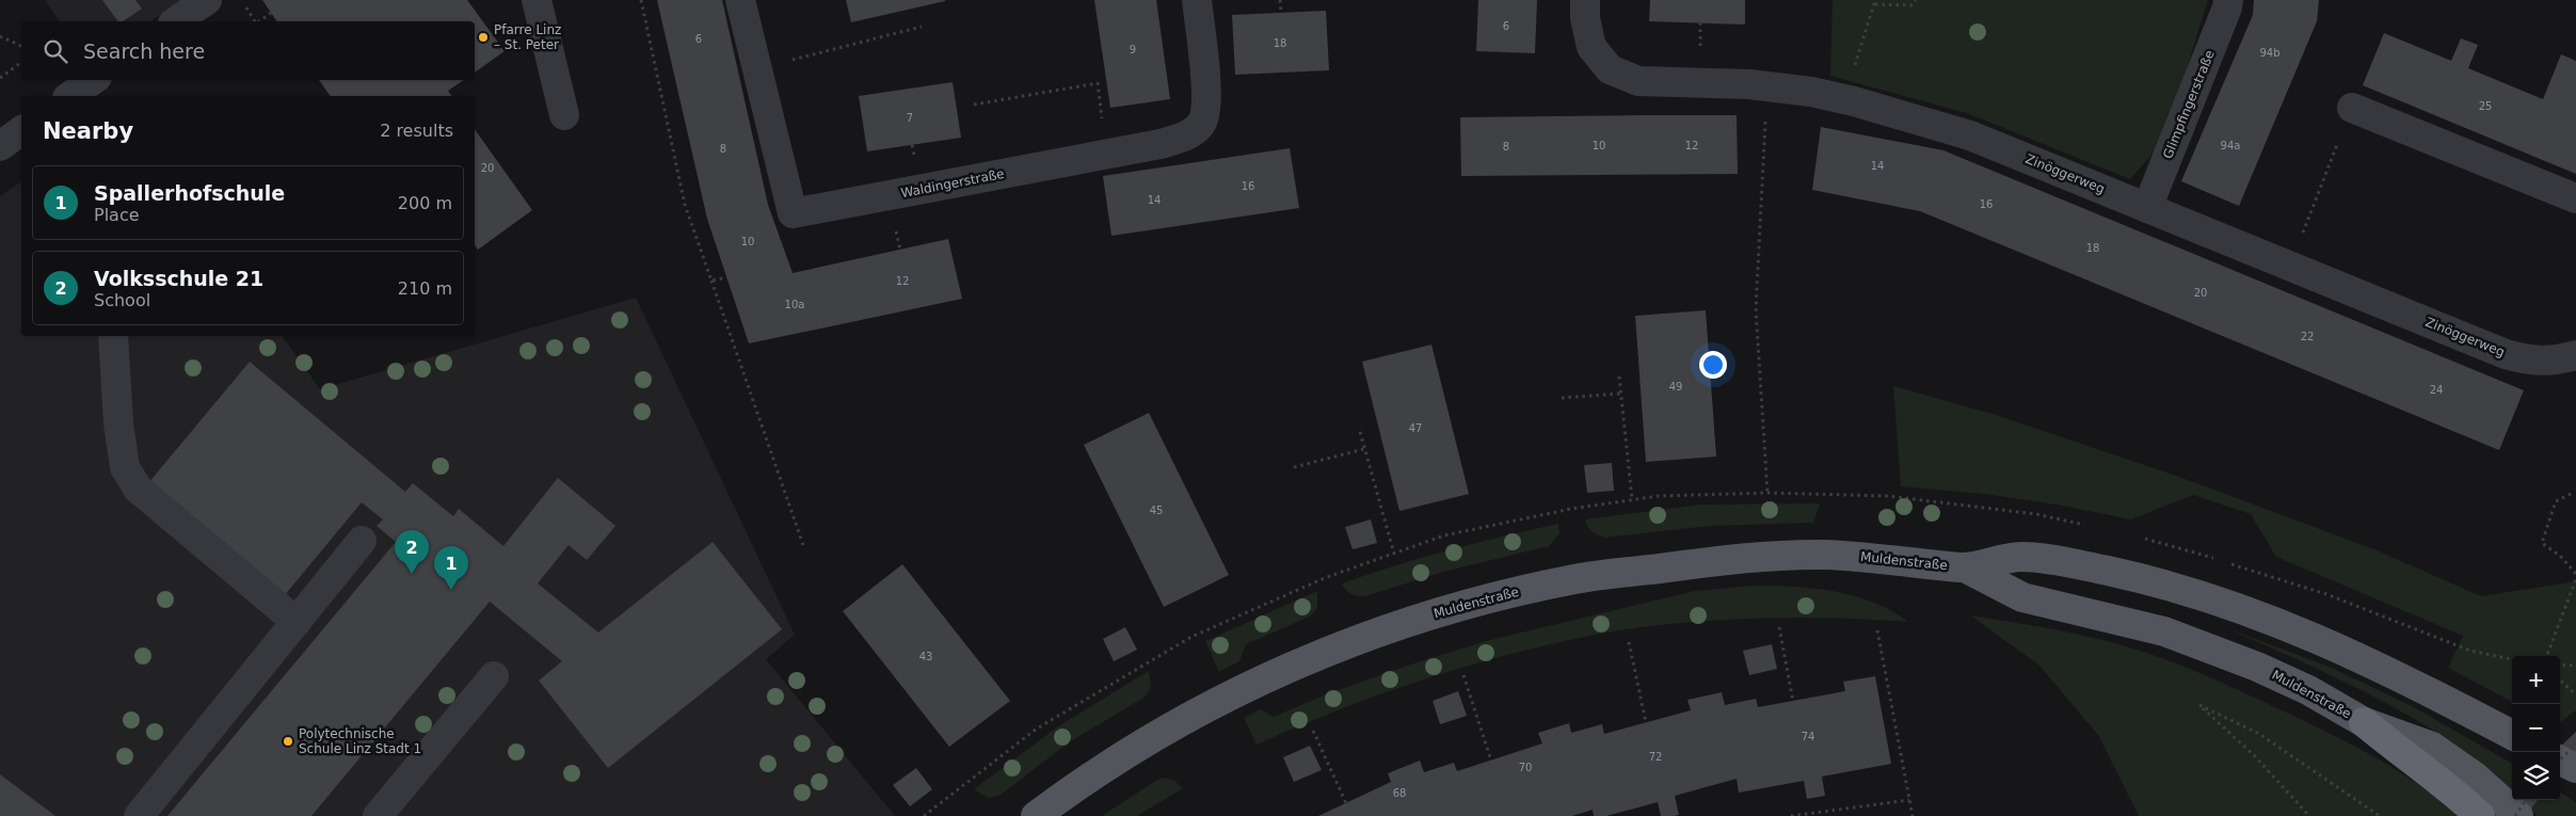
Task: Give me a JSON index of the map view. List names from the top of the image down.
{
  "streets": {
    "main road": ["Muldenstraße"],
    "street": ["Glimpfingerstraße", "Zinöggerweg", "Waldingerstraße"]
  },
  "crossings": [
    ["Glimpfingerstraße", "Zinöggerweg"]
  ],
  "places": ["Pfarre Linz – St. Peter", "Polytechnische Schule Linz Stadt 1"],
  "house_numbers": [
    "6",
    "6",
    "18",
    "9",
    "94b",
    "25",
    "7",
    "10",
    "12",
    "94a",
    "8",
    "8",
    "14",
    "20",
    "16",
    "14",
    "16",
    "10",
    "18",
    "12",
    "20",
    "10a",
    "22",
    "49",
    "24",
    "47",
    "45",
    "43",
    "74",
    "72",
    "70",
    "68"
  ],
  "page": {
    "search": "Search here",
    "heading": ["Nearby", "2 results"],
    "list": [
      {
        "mark": "1",
        "name": "Spallerhofschule",
        "note": "Place",
        "value": "200 m"
      },
      {
        "mark": "2",
        "name": "Volksschule 21",
        "note": "School",
        "value": "210 m"
      }
    ],
    "pins": ["2", "1"],
    "map_buttons": ["+", "−"]
  }
}
